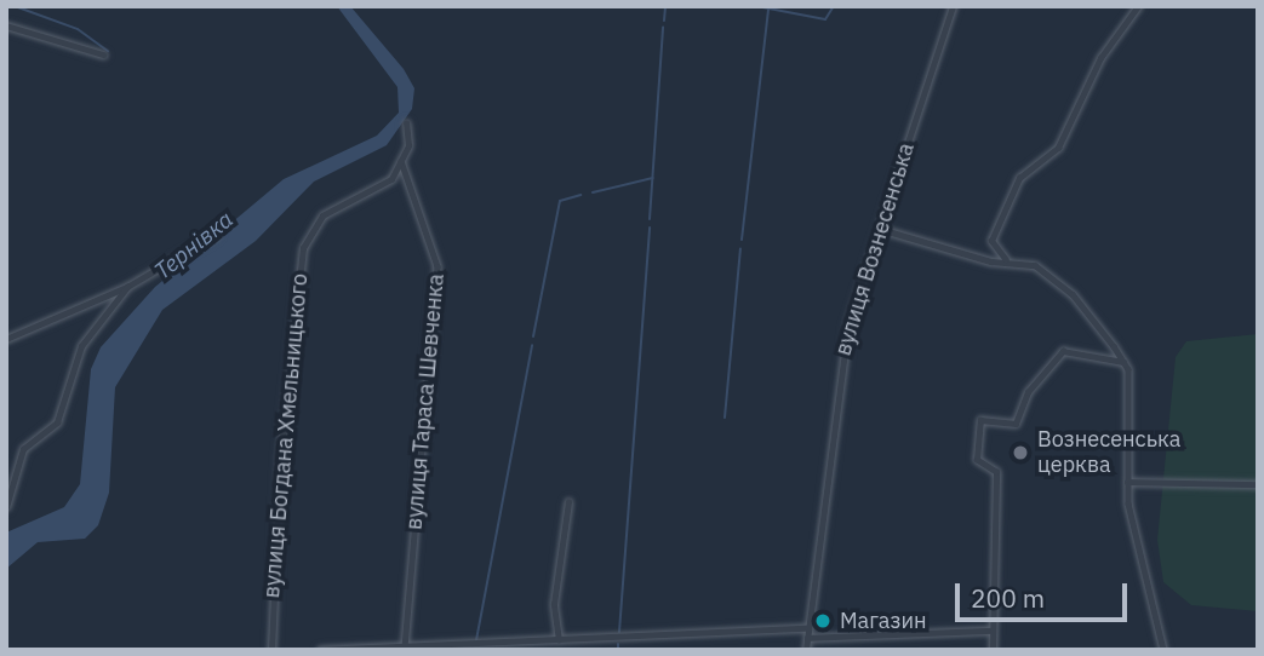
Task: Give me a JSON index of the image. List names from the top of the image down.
{
  "streets": {
    "street": ["вулиця Вознесенська", "вулиця Тараса Шевченка", "вулиця Богдана Хмельницького"]
  },
  "crossings": [
    ["вулиця Тараса Шевченка", "вулиця Богдана Хмельницького"]
  ],
  "water": ["Тернівка"],
  "places": ["Вознесенська церква", "Магазин"],
  "scale_bar": "200 m"
}
